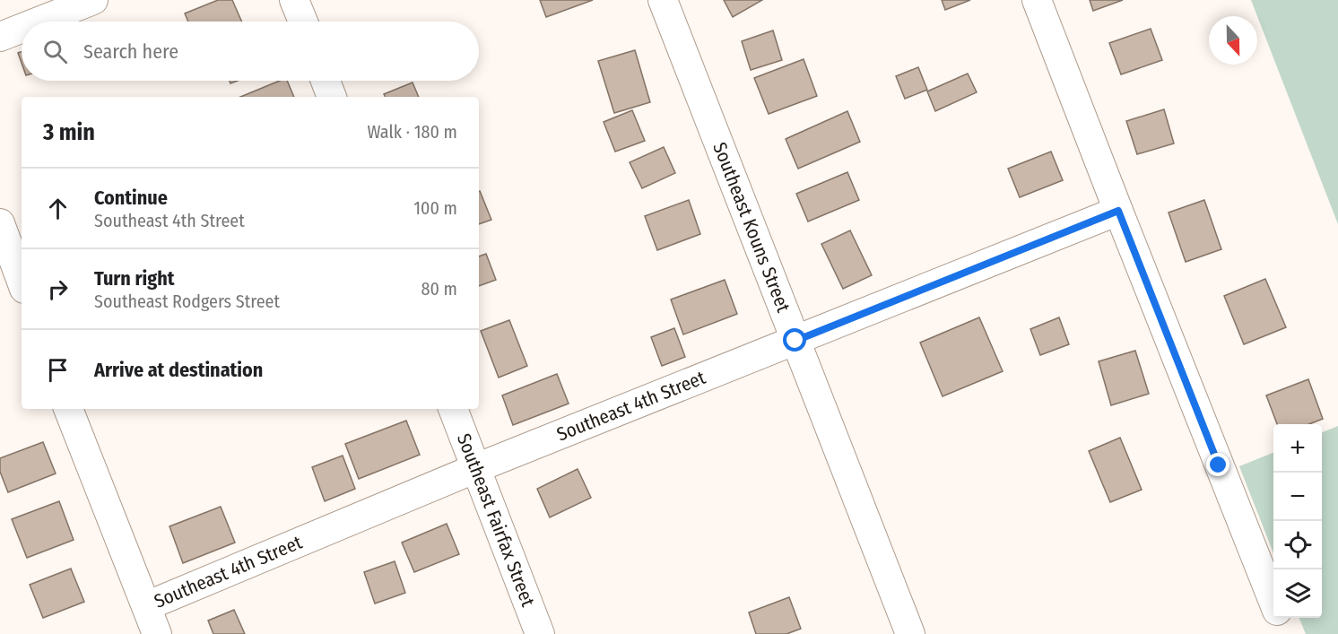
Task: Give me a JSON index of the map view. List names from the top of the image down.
{
  "streets": {
    "street": ["Southeast Kouns Street", "Southeast 4th Street", "Southeast Fairfax Street"]
  },
  "crossings": [
    ["Southeast Kouns Street", "Southeast 4th Street"],
    ["Southeast 4th Street", "Southeast Fairfax Street"]
  ],
  "north": "bottom",
  "page": {
    "search": "Search here",
    "heading": ["3 min", "Walk · 180 m"],
    "list": [
      ["Continue", "Southeast 4th Street", "100 m"],
      ["Turn right", "Southeast Rodgers Street", "80 m"],
      "Arrive at destination"
    ],
    "map_buttons": ["+", "−"]
  }
}
